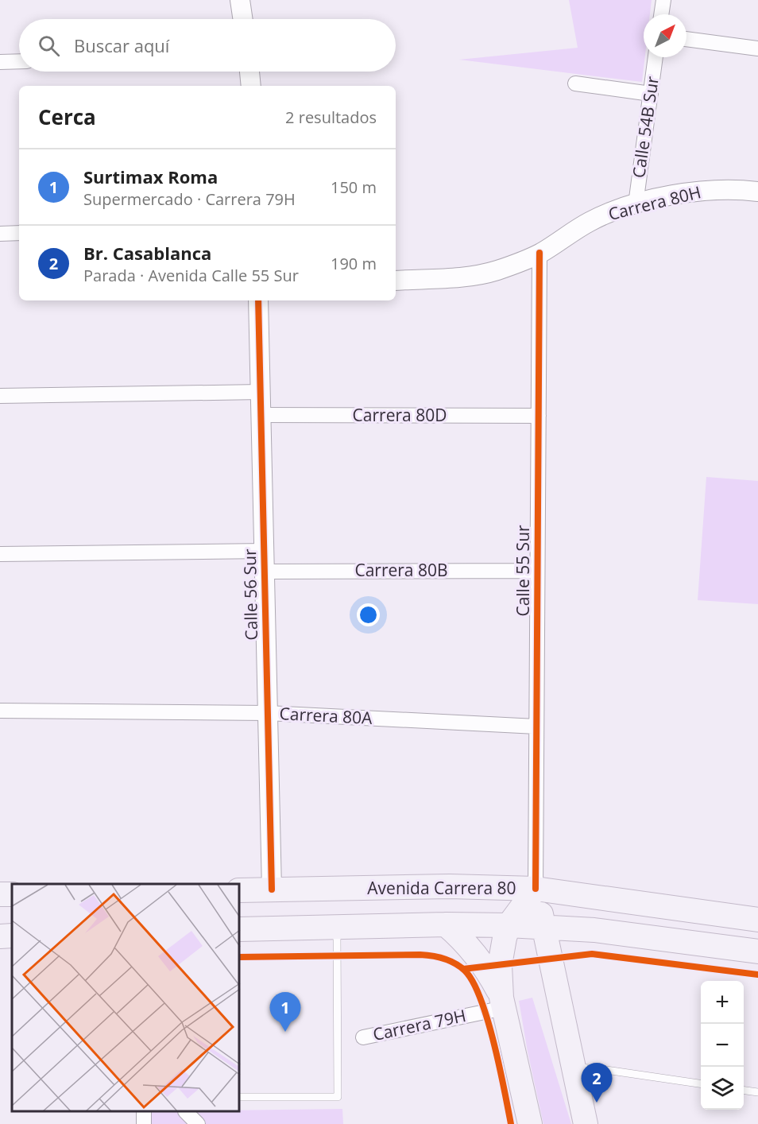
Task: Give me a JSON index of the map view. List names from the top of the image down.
{
  "streets": {
    "main road": ["Avenida Carrera 80"],
    "street": [
      "Calle 54B Sur",
      "Carrera 80H",
      "Carrera 80D",
      "Carrera 80B",
      "Calle 55 Sur",
      "Calle 56 Sur",
      "Carrera 80A",
      "Carrera 79H"
    ]
  },
  "crossings": [
    ["Calle 54B Sur", "Carrera 80H"],
    ["Carrera 80H", "Calle 55 Sur"],
    ["Carrera 80D", "Calle 55 Sur"],
    ["Carrera 80D", "Calle 56 Sur"],
    ["Carrera 80B", "Calle 55 Sur"],
    ["Carrera 80B", "Calle 56 Sur"],
    ["Calle 55 Sur", "Carrera 80A"],
    ["Calle 55 Sur", "Avenida Carrera 80"],
    ["Calle 56 Sur", "Carrera 80A"],
    ["Calle 56 Sur", "Avenida Carrera 80"]
  ],
  "north": "top right",
  "page": {
    "search": "Buscar aquí",
    "heading": ["Cerca", "2 resultados"],
    "list": [
      {
        "mark": "1",
        "name": "Surtimax Roma",
        "note": "Supermercado · Carrera 79H",
        "value": "150 m"
      },
      {
        "mark": "2",
        "name": "Br. Casablanca",
        "note": "Parada · Avenida Calle 55 Sur",
        "value": "190 m"
      }
    ],
    "map_buttons": ["+", "−"],
    "pins": ["1", "2"]
  }
}
